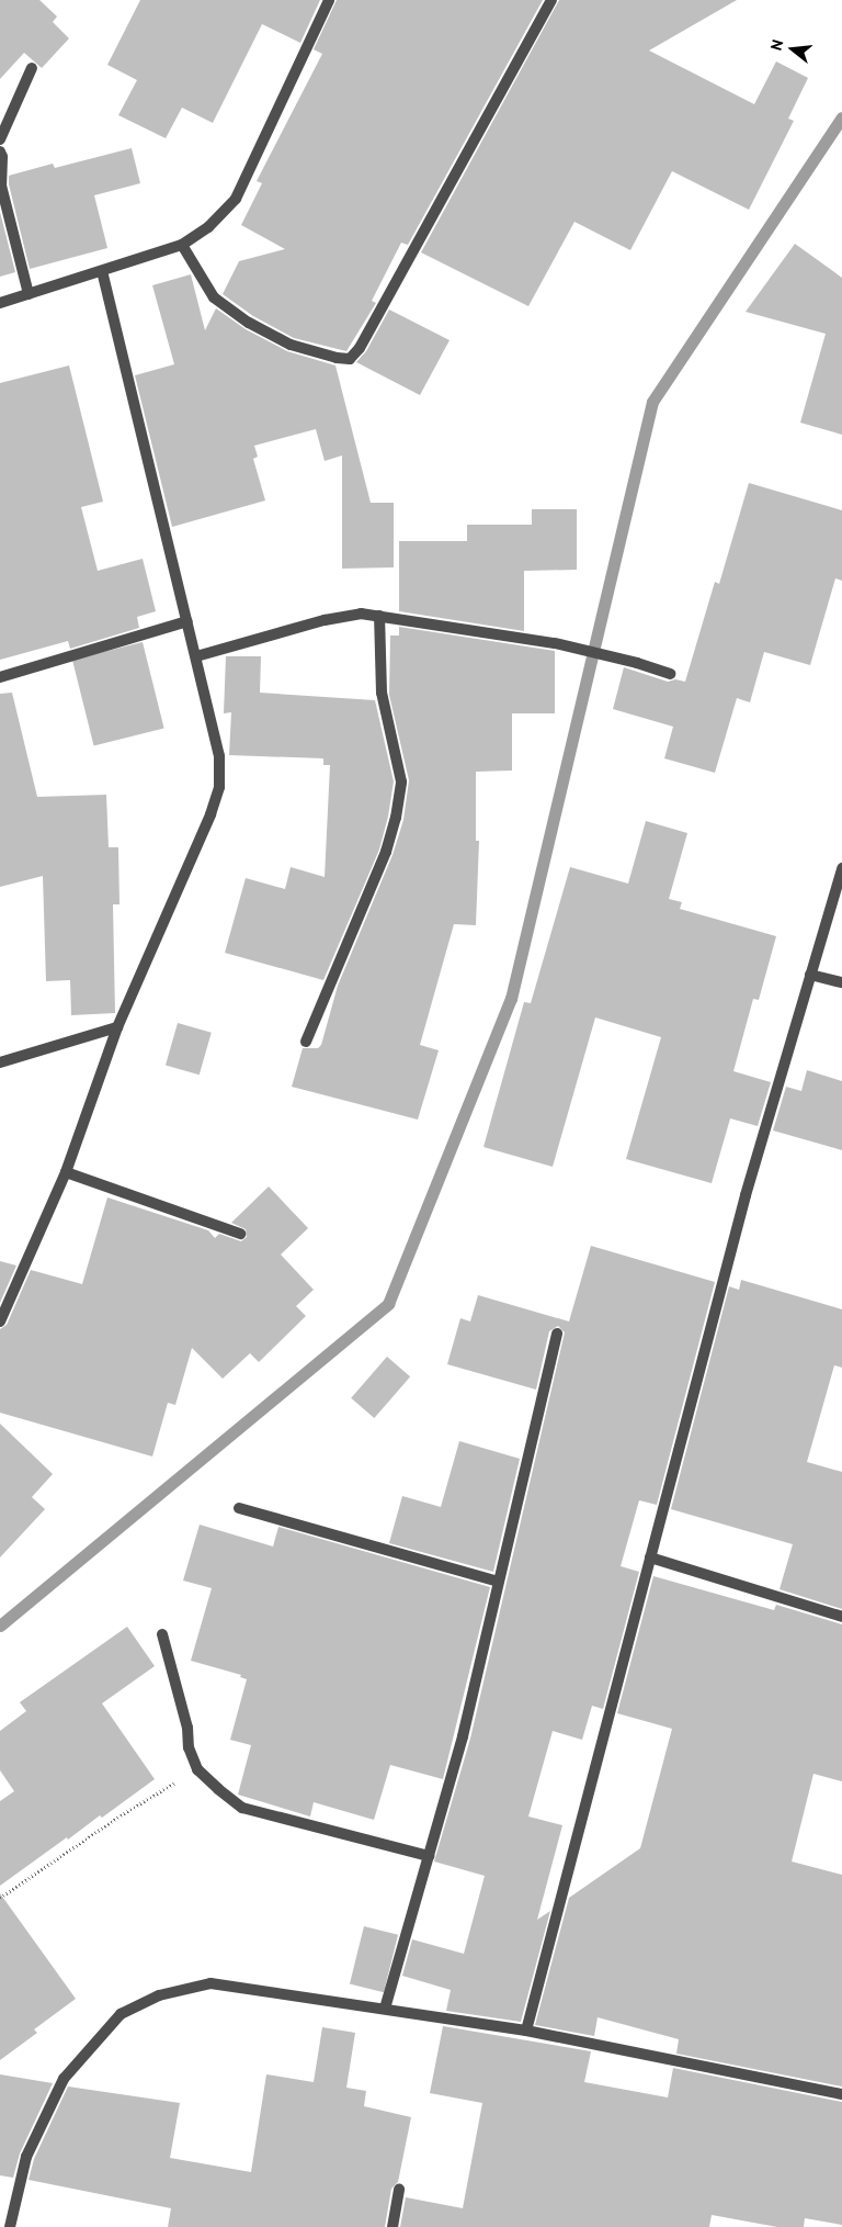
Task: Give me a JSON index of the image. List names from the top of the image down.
{
  "north": "left"
}
